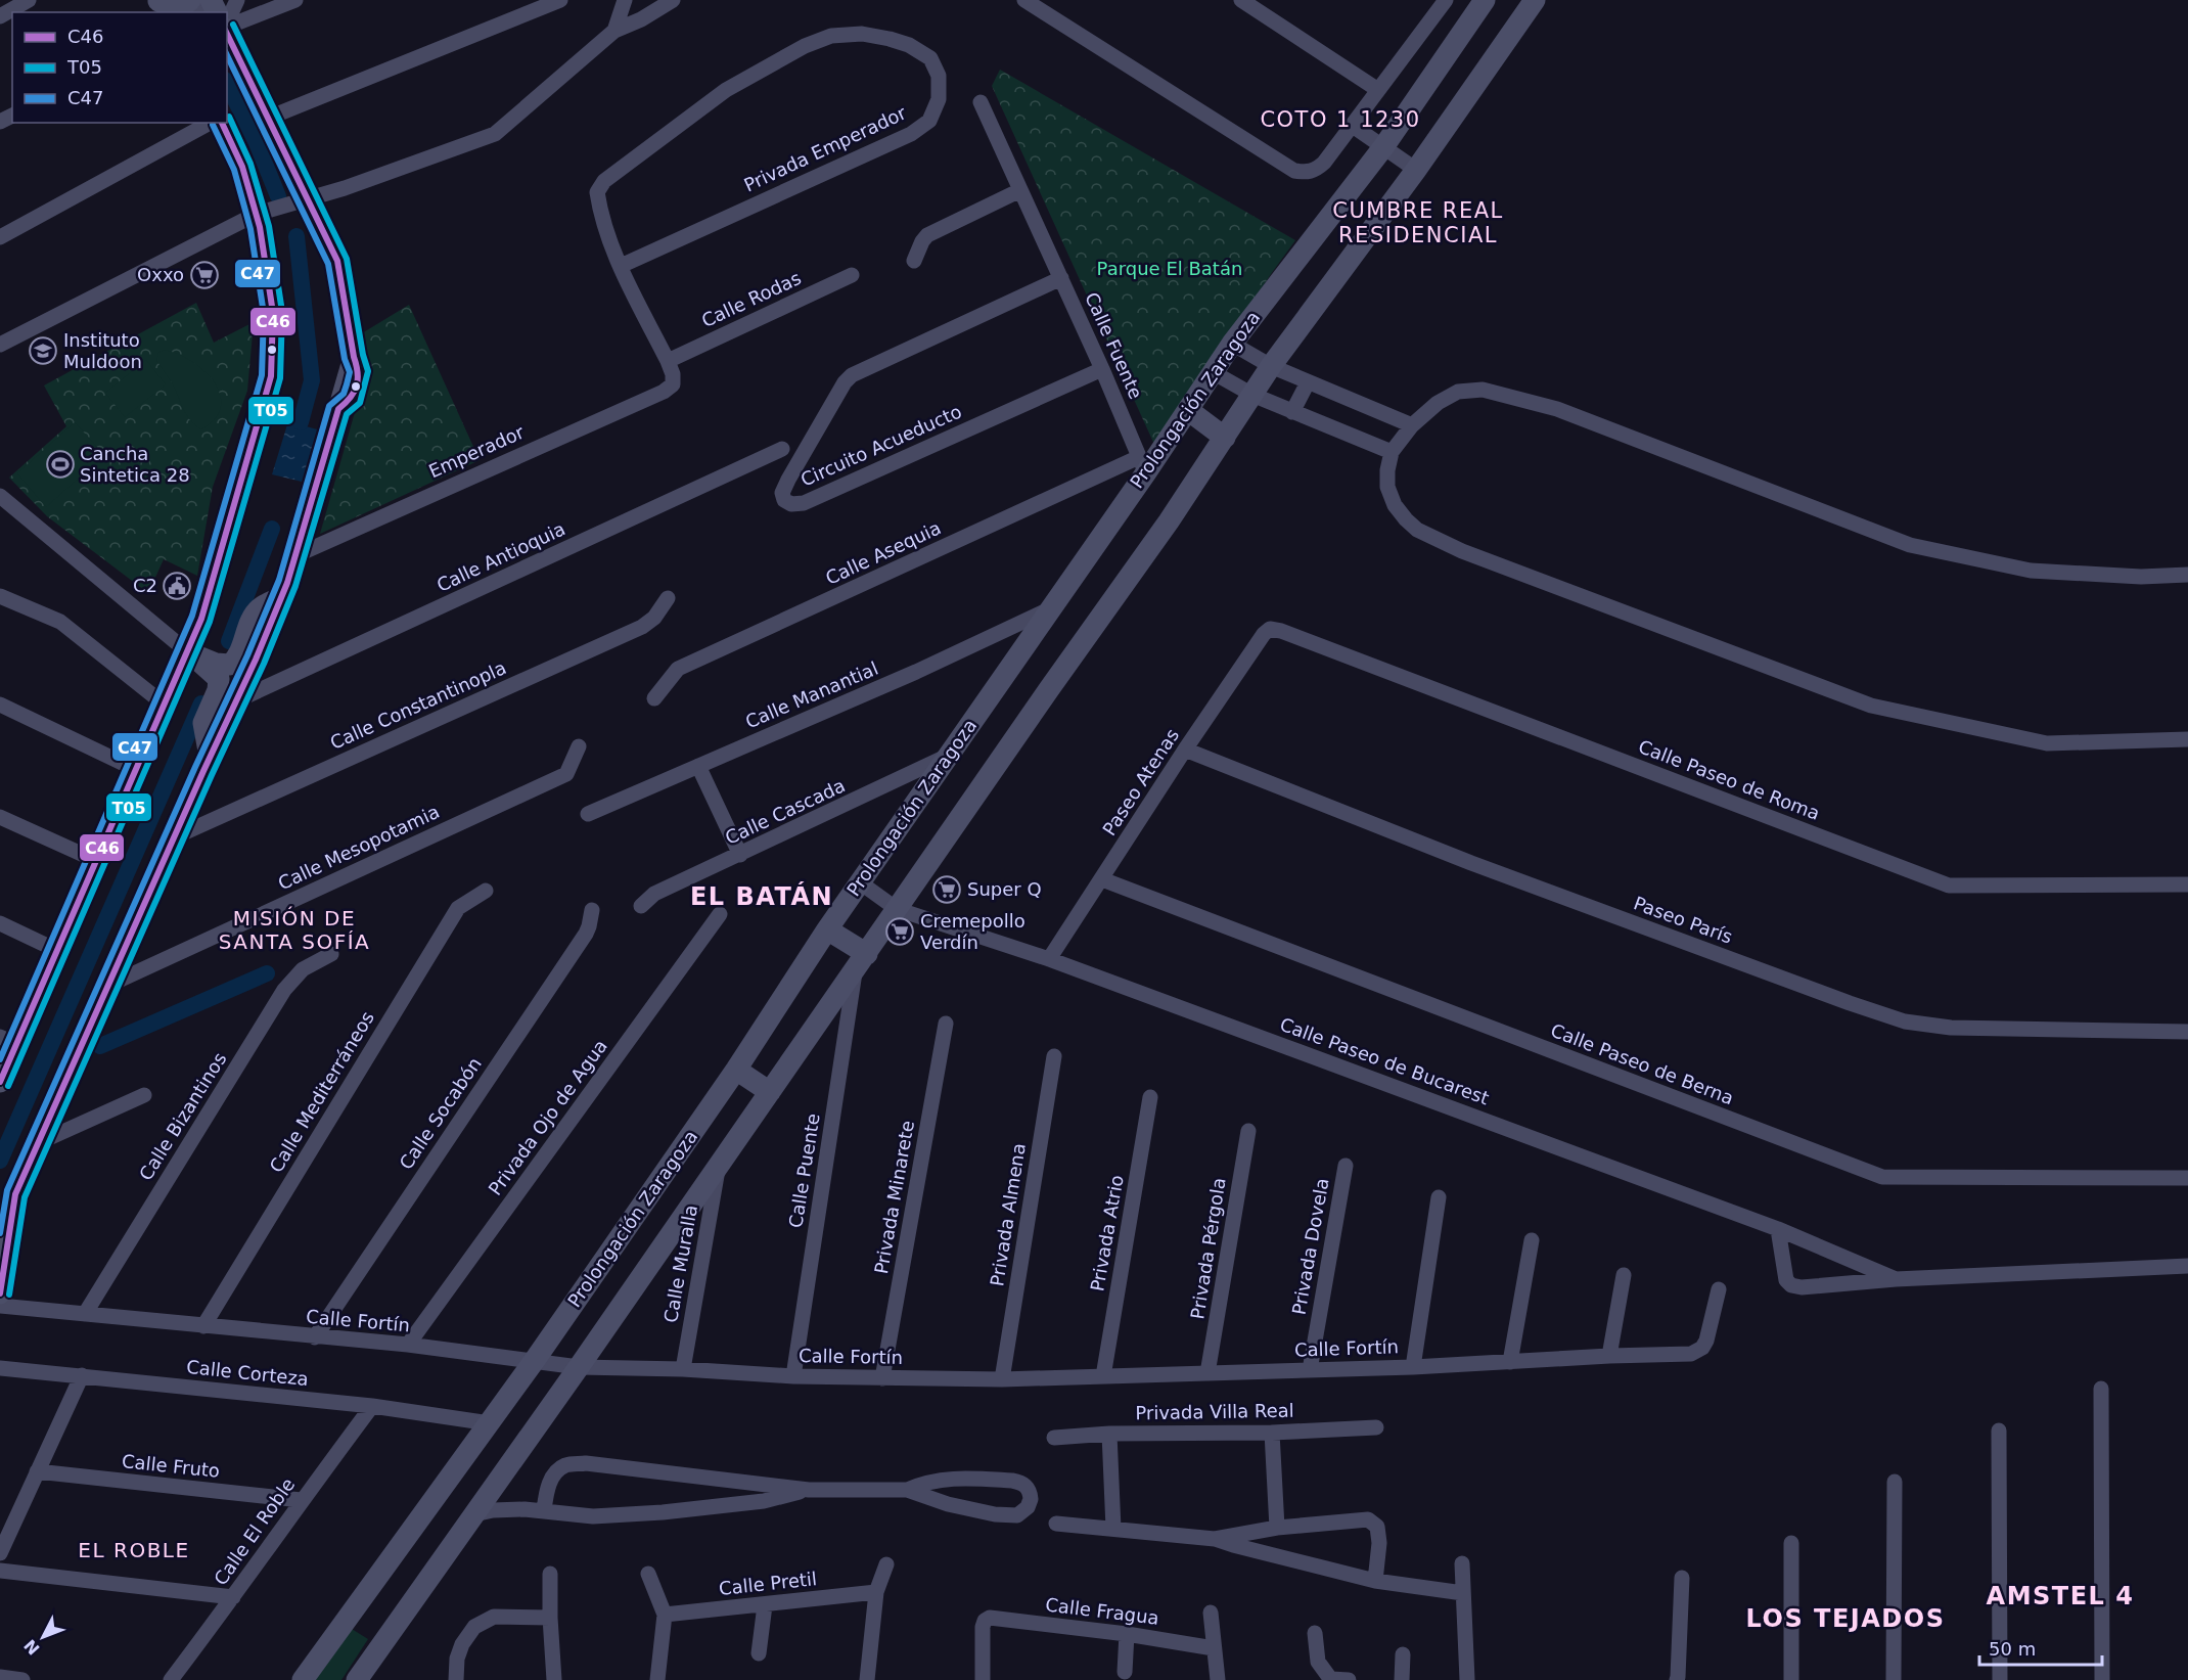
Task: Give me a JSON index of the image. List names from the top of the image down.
{
  "streets": {
    "street": [
      "Privada Emperador",
      "Calle Rodas",
      "Calle Fuente",
      "Prolongación Zaragoza",
      "Circuito Acueducto",
      "Emperador",
      "Calle Asequia",
      "Calle Antioquia",
      "Calle Manantial",
      "Calle Constantinopla",
      "Calle Paseo de Roma",
      "Paseo Atenas",
      "Calle Cascada",
      "Calle Mesopotamia",
      "Paseo París",
      "Calle Paseo de Bucarest",
      "Calle Paseo de Berna",
      "Calle Mediterráneos",
      "Calle Socabón",
      "Calle Bizantinos",
      "Privada Ojo de Agua",
      "Calle Puente",
      "Privada Minarete",
      "Privada Almena",
      "Privada Atrio",
      "Privada Dovela",
      "Privada Pérgola",
      "Calle Muralla",
      "Calle Fortín",
      "Calle Corteza",
      "Privada Villa Real",
      "Calle Fruto",
      "Calle El Roble",
      "Calle Pretil",
      "Calle Fragua"
    ]
  },
  "crossings": [
    ["Privada Emperador", "Calle Rodas"],
    ["Privada Emperador", "Emperador"],
    ["Calle Fuente", "Prolongación Zaragoza"],
    ["Calle Fuente", "Circuito Acueducto"],
    ["Calle Fuente", "Calle Asequia"],
    ["Prolongación Zaragoza", "Calle Asequia"],
    ["Prolongación Zaragoza", "Calle Manantial"],
    ["Prolongación Zaragoza", "Calle Cascada"],
    ["Prolongación Zaragoza", "Calle Paseo de Bucarest"],
    ["Prolongación Zaragoza", "Calle Fortín"],
    ["Prolongación Zaragoza", "Calle Corteza"],
    ["Calle Paseo de Roma", "Paseo Atenas"],
    ["Paseo Atenas", "Paseo París"],
    ["Paseo Atenas", "Calle Paseo de Bucarest"],
    ["Paseo Atenas", "Calle Paseo de Berna"],
    ["Calle Mediterráneos", "Calle Fortín"],
    ["Calle Socabón", "Calle Fortín"],
    ["Calle Bizantinos", "Calle Fortín"],
    ["Privada Ojo de Agua", "Calle Fortín"],
    ["Calle Puente", "Calle Fortín"],
    ["Privada Minarete", "Calle Fortín"],
    ["Privada Almena", "Calle Fortín"],
    ["Privada Atrio", "Calle Fortín"],
    ["Privada Dovela", "Calle Fortín"],
    ["Privada Pérgola", "Calle Fortín"],
    ["Calle Muralla", "Calle Fortín"],
    ["Calle Corteza", "Calle El Roble"],
    ["Calle Fruto", "Calle El Roble"]
  ],
  "districts": [
    "COTO 1 1230",
    "CUMBRE REAL RESIDENCIAL",
    "EL BATÁN",
    "MISIÓN DE SANTA SOFÍA",
    "EL ROBLE",
    "AMSTEL 4",
    "LOS TEJADOS"
  ],
  "parks": ["Parque El Batán"],
  "places": {
    "supermarket": ["Oxxo", "Super Q", "Cremepollo Verdín"],
    "school or university": ["Instituto Muldoon"],
    "sports": ["Cancha Sintetica 28"],
    "public building": ["C2"]
  },
  "lines": ["transit line T05", "transit line C46", "transit line C47"],
  "legend": ["C46", "T05", "C47"],
  "scale_bar": "50 m",
  "north": "bottom left"
}
